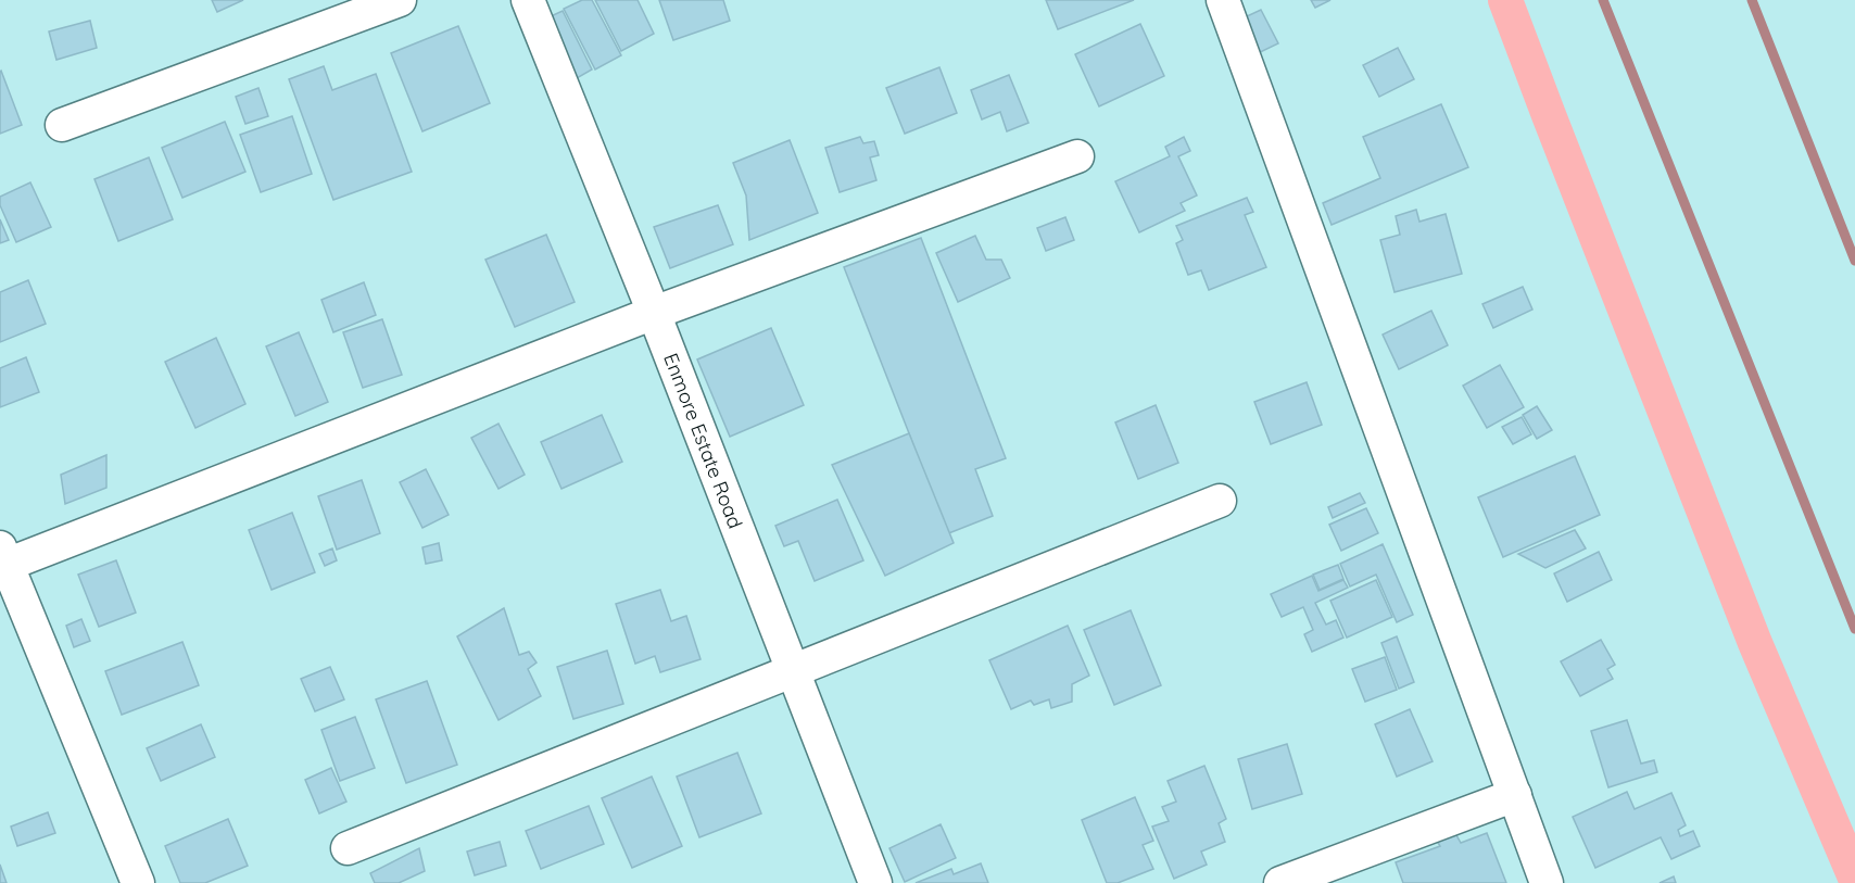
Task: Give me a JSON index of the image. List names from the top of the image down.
{
  "streets": {
    "street": ["Enmore Estate Road"]
  }
}
